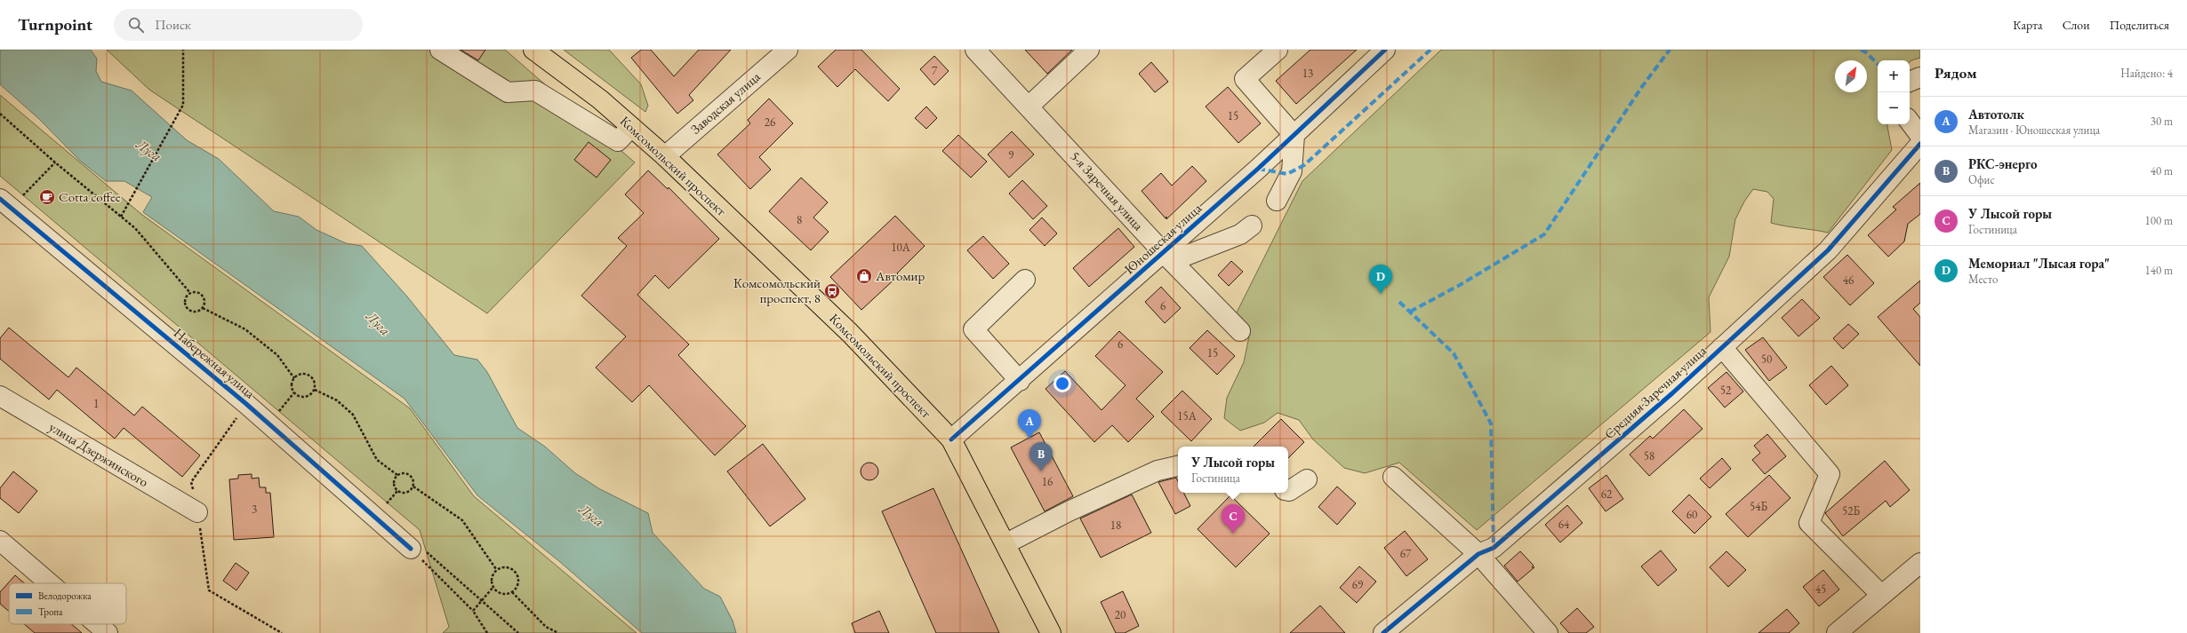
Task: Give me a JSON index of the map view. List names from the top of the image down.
{
  "streets": {
    "main road": ["Комсомольский проспект"],
    "street": [
      "Заводская улица",
      "5-я Заречная улица",
      "Юношеская улица",
      "Набережная улица",
      "Средняя Заречная улица",
      "улица Дзержинского"
    ]
  },
  "crossings": [
    ["Заводская улица", "Комсомольский проспект"],
    ["Комсомольский проспект", "Юношеская улица"],
    ["5-я Заречная улица", "Юношеская улица"]
  ],
  "water": ["Луга"],
  "places": {
    "cafe": ["Cotta coffee"],
    "shop": ["Автомир"],
    "bus stop": ["Комсомольский проспект, 8"]
  },
  "house_numbers": [
    "7",
    "13",
    "15",
    "26",
    "9",
    "8",
    "10А",
    "46",
    "6",
    "6",
    "15",
    "50",
    "52",
    "1",
    "15А",
    "58",
    "16",
    "62",
    "54Б",
    "3",
    "52Б",
    "60",
    "64",
    "18",
    "67",
    "69",
    "45",
    "20"
  ],
  "legend": ["Велодорожка", "Тропа"],
  "north": "top right",
  "page": {
    "header": "Turnpoint",
    "search": "Поиск",
    "nav": ["Карта", "Слои", "Поделиться"],
    "heading": ["Рядом", "Найдено: 4"],
    "map_buttons": ["+", "−"],
    "list": [
      {
        "mark": "A",
        "name": "Автотолк",
        "note": "Магазин · Юношеская улица",
        "value": "30 m"
      },
      {
        "mark": "B",
        "name": "РКС-энерго",
        "note": "Офис",
        "value": "40 m"
      },
      {
        "mark": "C",
        "name": "У Лысой горы",
        "note": "Гостиница",
        "value": "100 m"
      },
      {
        "mark": "D",
        "name": "Мемориал \"Лысая гора\"",
        "note": "Место",
        "value": "140 m"
      }
    ],
    "pins": [
      "D",
      "A",
      "B",
      "C"
    ],
    "popup": ["У Лысой горы", "Гостиница"]
  }
}
